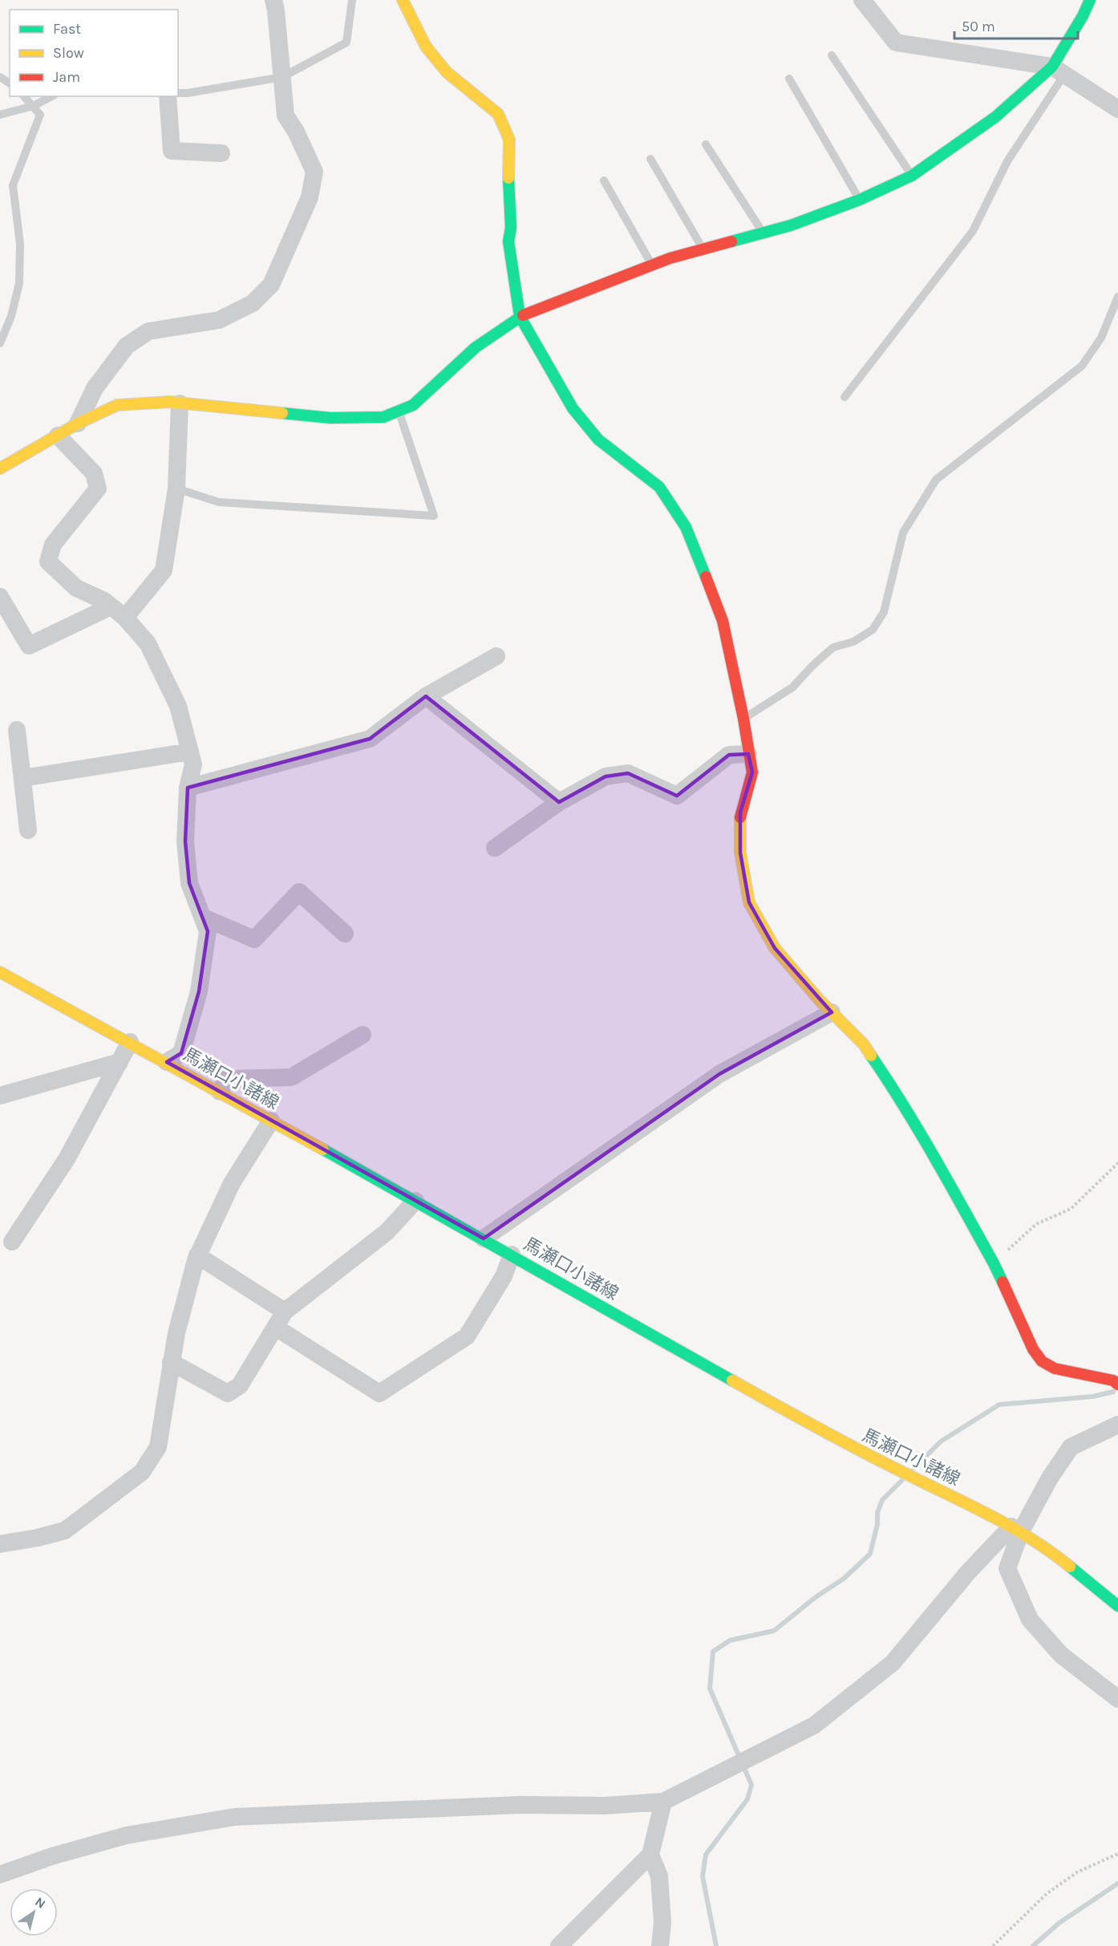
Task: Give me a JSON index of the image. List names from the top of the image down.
{
  "streets": {
    "street": ["馬瀬口小諸線"]
  },
  "legend": ["Fast", "Slow", "Jam"],
  "scale_bar": "50 m",
  "north": "top right"
}
